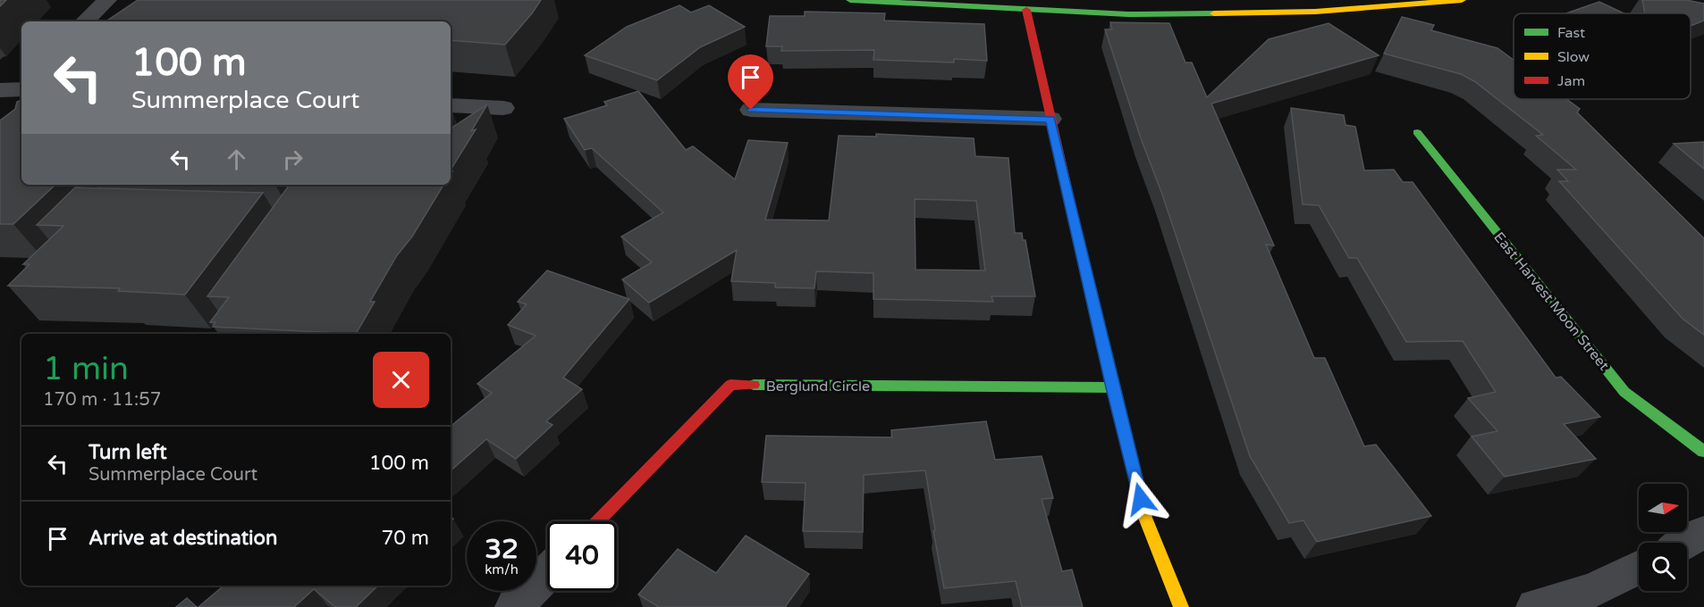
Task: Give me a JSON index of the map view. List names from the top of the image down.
{
  "streets": {
    "street": ["East Harvest Moon Street", "Berglund Circle"]
  },
  "legend": ["Fast", "Slow", "Jam"],
  "north": "right",
  "page": {
    "turn": ["100 m", "Summerplace Court"],
    "heading": ["1 min", "170 m · 11:57"],
    "list": [
      {
        "name": "Turn left",
        "note": "Summerplace Court",
        "value": "100 m"
      },
      {
        "name": "Arrive at destination",
        "value": "70 m"
      }
    ],
    "speed": "32 km/h",
    "limit": "40"
  }
}
